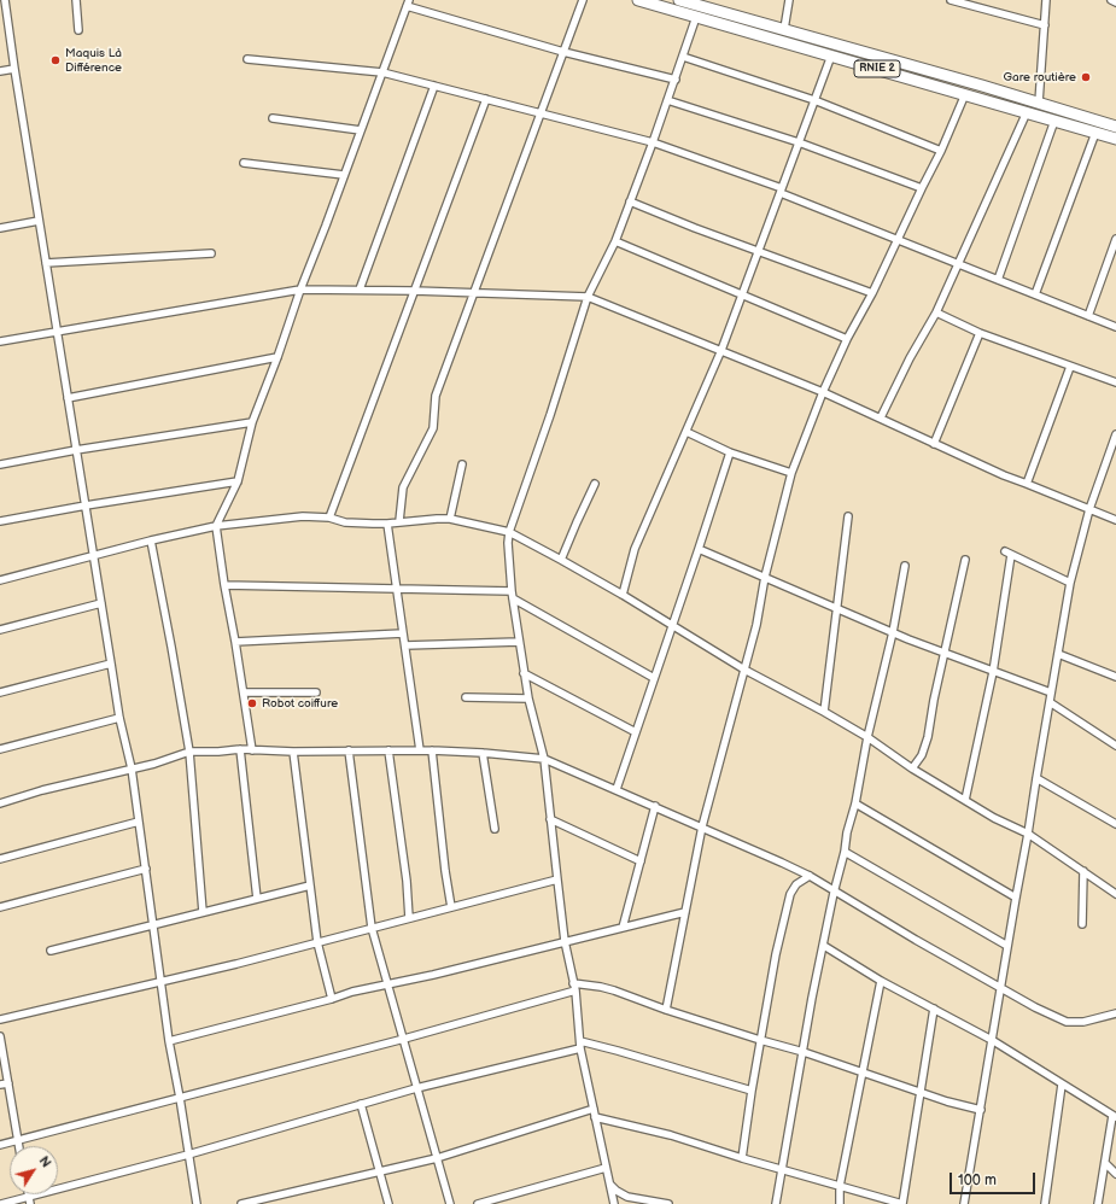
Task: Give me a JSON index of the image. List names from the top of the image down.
{
  "streets": {
    "main road": ["RNIE 2"]
  },
  "places": ["Maquis Là Différence", "Gare routière", "Robot coiffure"],
  "scale_bar": "100 m",
  "north": "top right"
}
